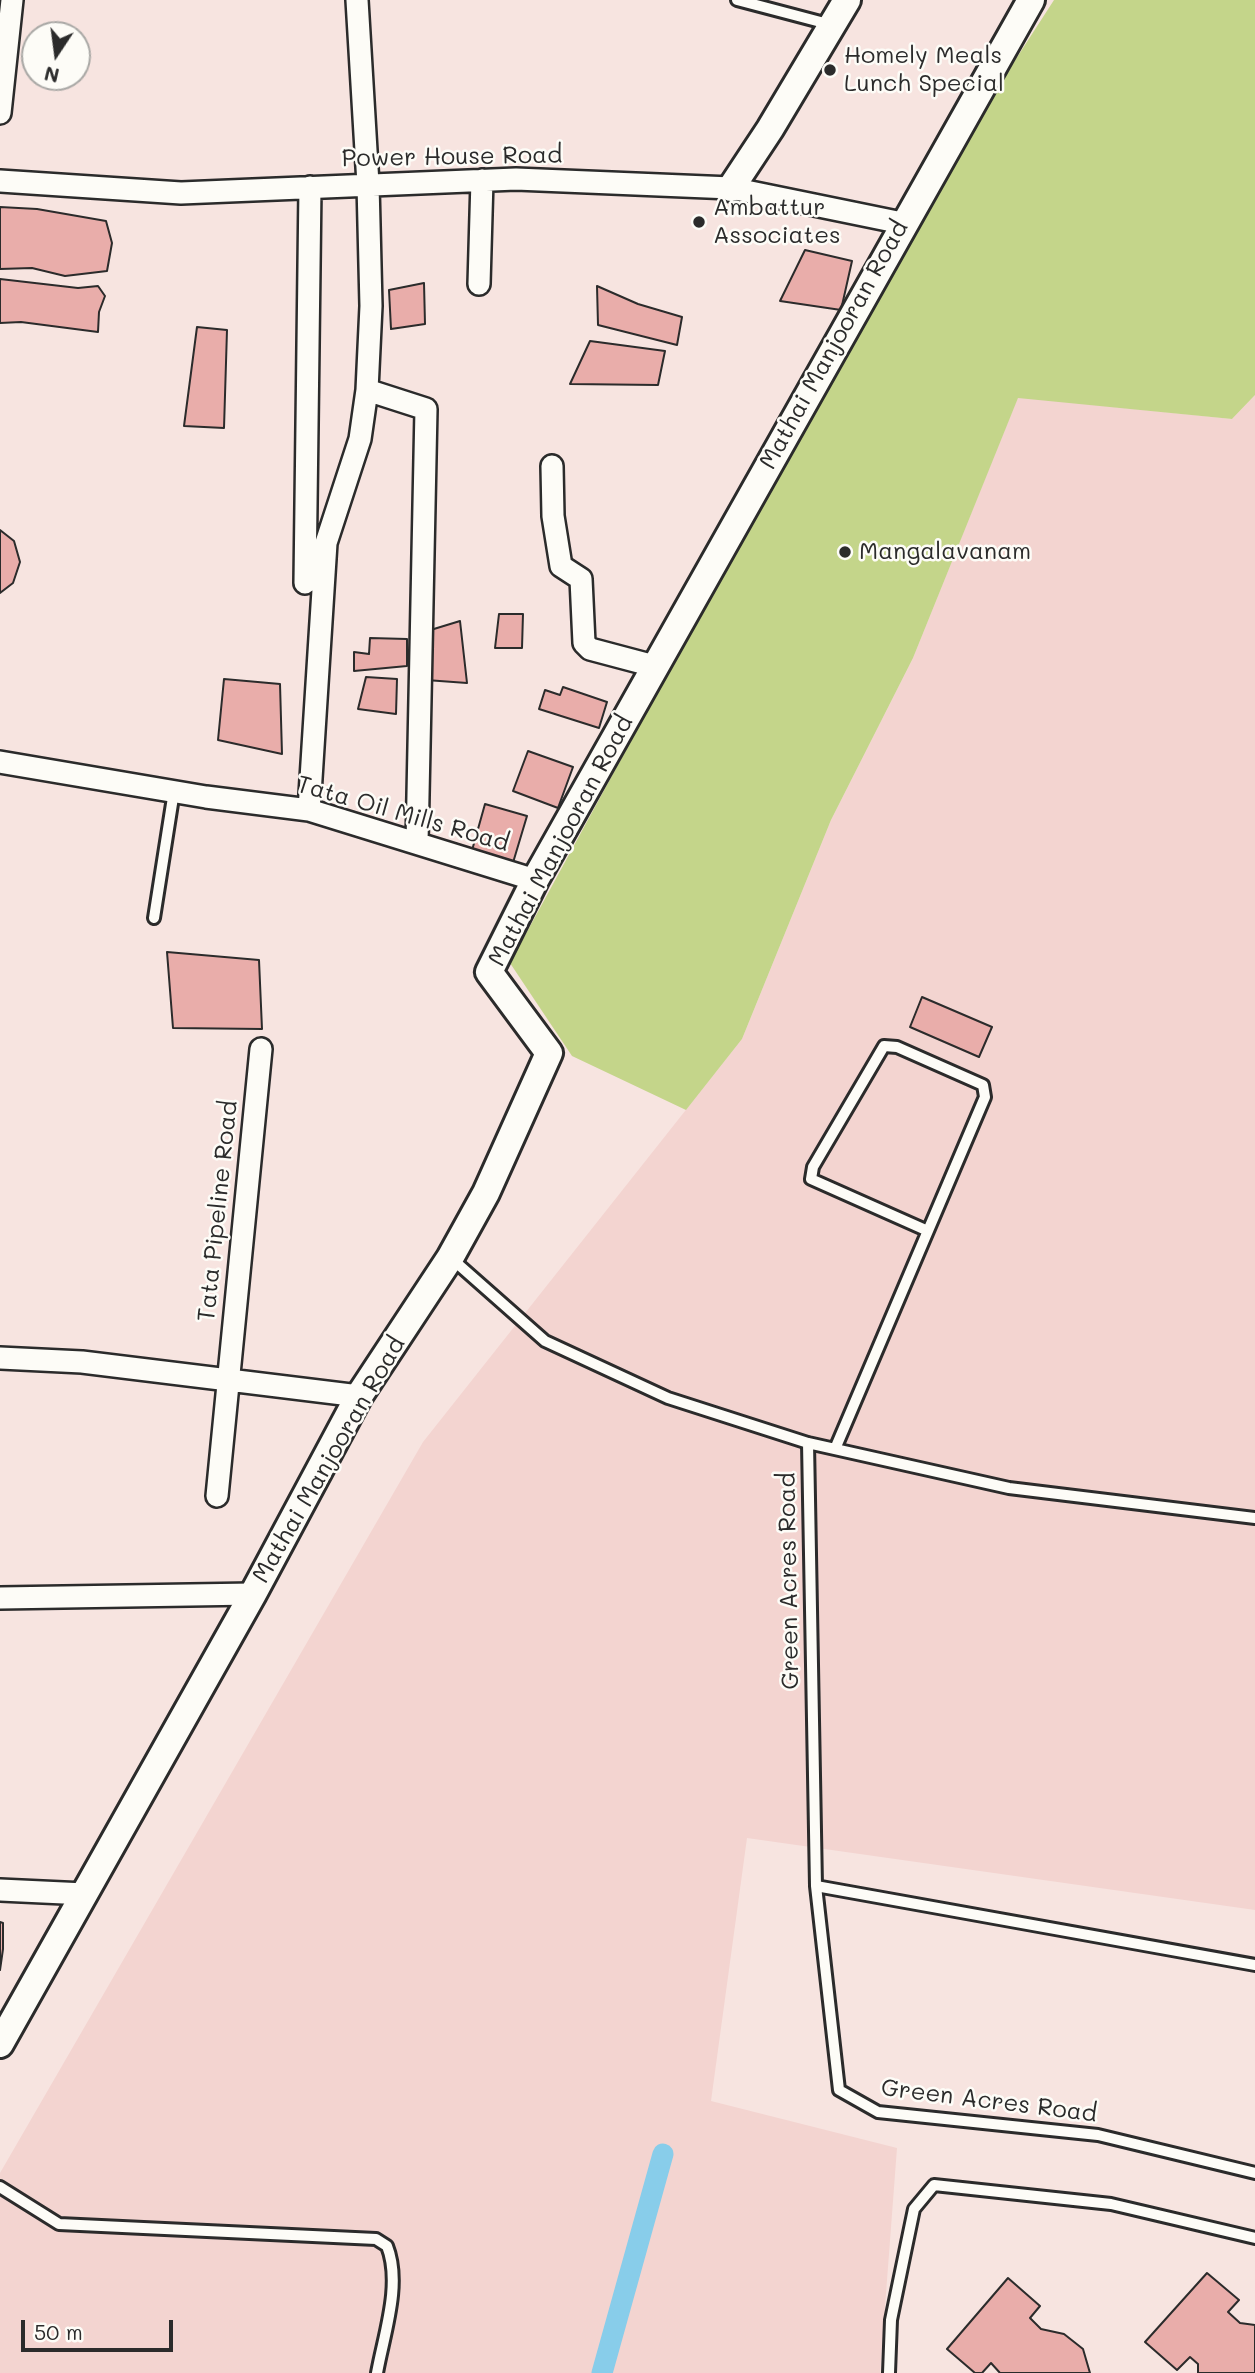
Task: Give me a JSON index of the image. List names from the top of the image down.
{
  "streets": {
    "street": [
      "Power House Road",
      "Mathai Manjooran Road",
      "Tata Oil Mills Road",
      "Tata Pipeline Road"
    ],
    "lane": ["Green Acres Road"]
  },
  "crossings": [
    ["Power House Road", "Mathai Manjooran Road"],
    ["Mathai Manjooran Road", "Tata Oil Mills Road"]
  ],
  "places": ["Homely Meals Lunch Special", "Ambattur Associates", "Mangalavanam"],
  "scale_bar": "50 m",
  "north": "bottom"
}
